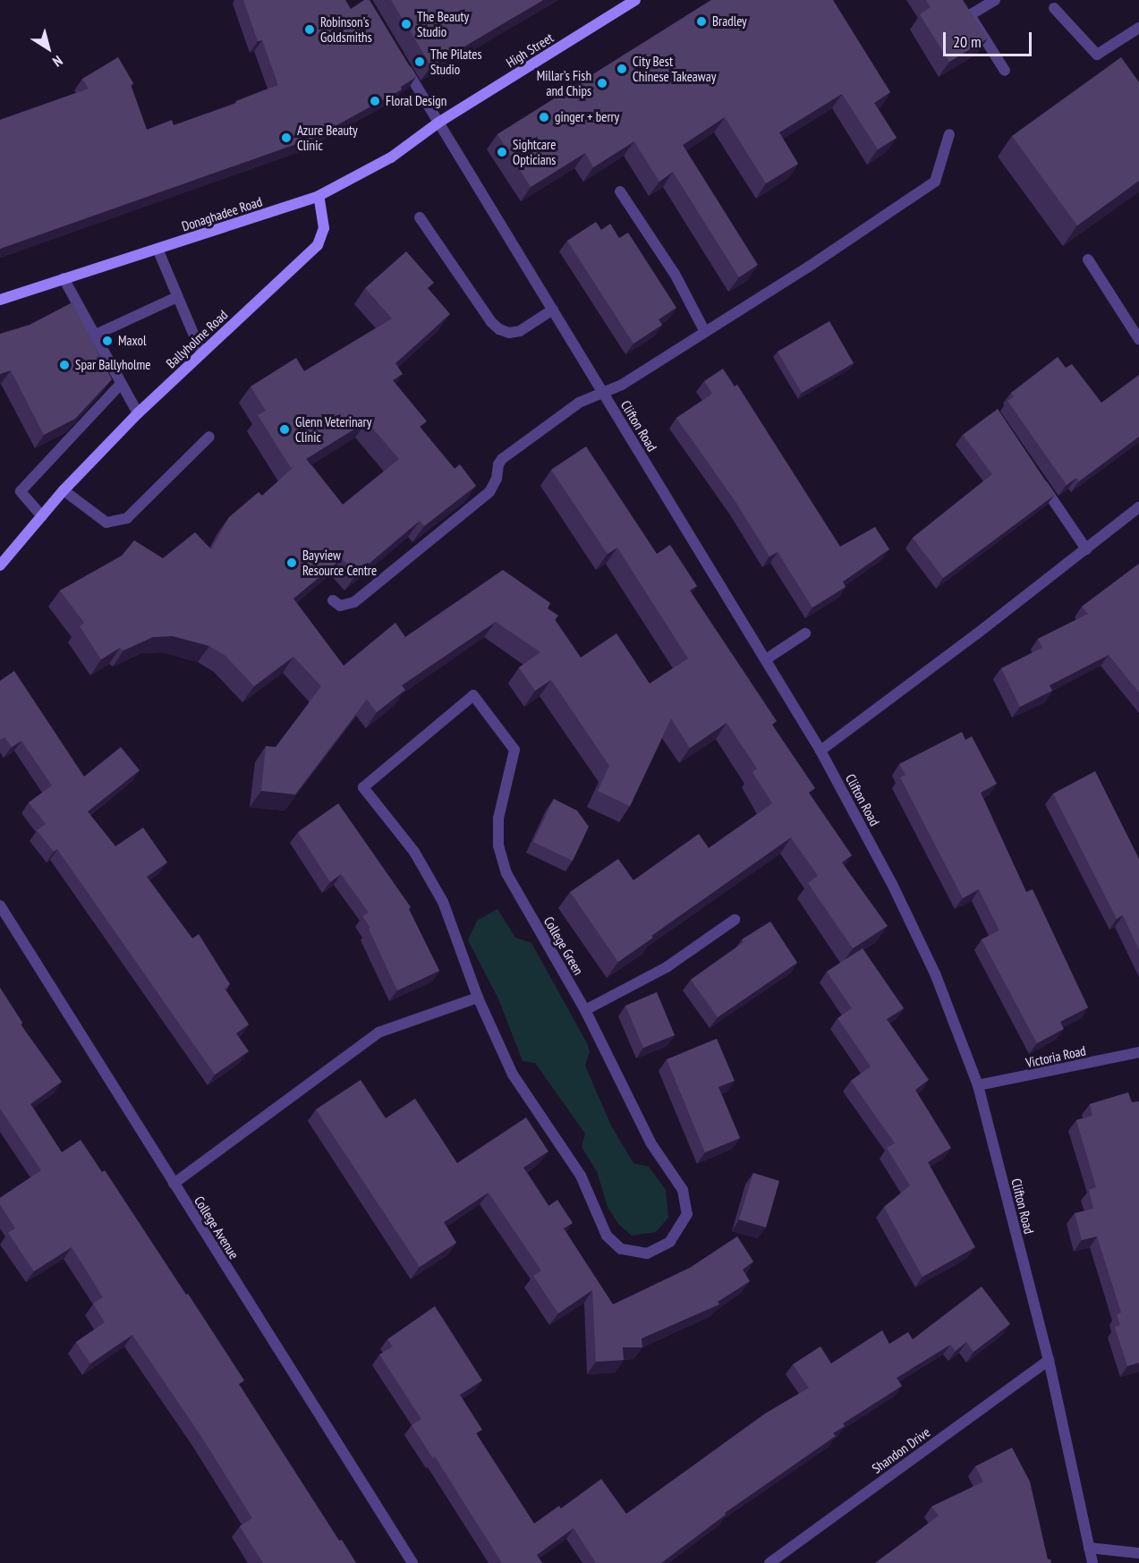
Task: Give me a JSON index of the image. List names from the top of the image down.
{
  "streets": {
    "main road": ["High Street", "Donaghadee Road", "Ballyholme Road"],
    "street": [
      "Clifton Road",
      "College Green",
      "Victoria Road",
      "College Avenue",
      "Shandon Drive"
    ]
  },
  "crossings": [
    ["High Street", "Donaghadee Road"],
    ["High Street", "Clifton Road"],
    ["Donaghadee Road", "Ballyholme Road"],
    ["Donaghadee Road", "Clifton Road"],
    ["Clifton Road", "Victoria Road"],
    ["Clifton Road", "Shandon Drive"]
  ],
  "places": [
    "Bradley",
    "The Beauty Studio",
    "Robinson's Goldsmiths",
    "The Pilates Studio",
    "City Best Chinese Takeaway",
    "Millar's Fish and Chips",
    "Floral Design",
    "ginger + berry",
    "Azure Beauty Clinic",
    "Sightcare Opticians",
    "Maxol",
    "Spar Ballyholme",
    "Glenn Veterinary Clinic",
    "Bayview Resource Centre"
  ],
  "scale_bar": "20 m",
  "north": "bottom right"
}
